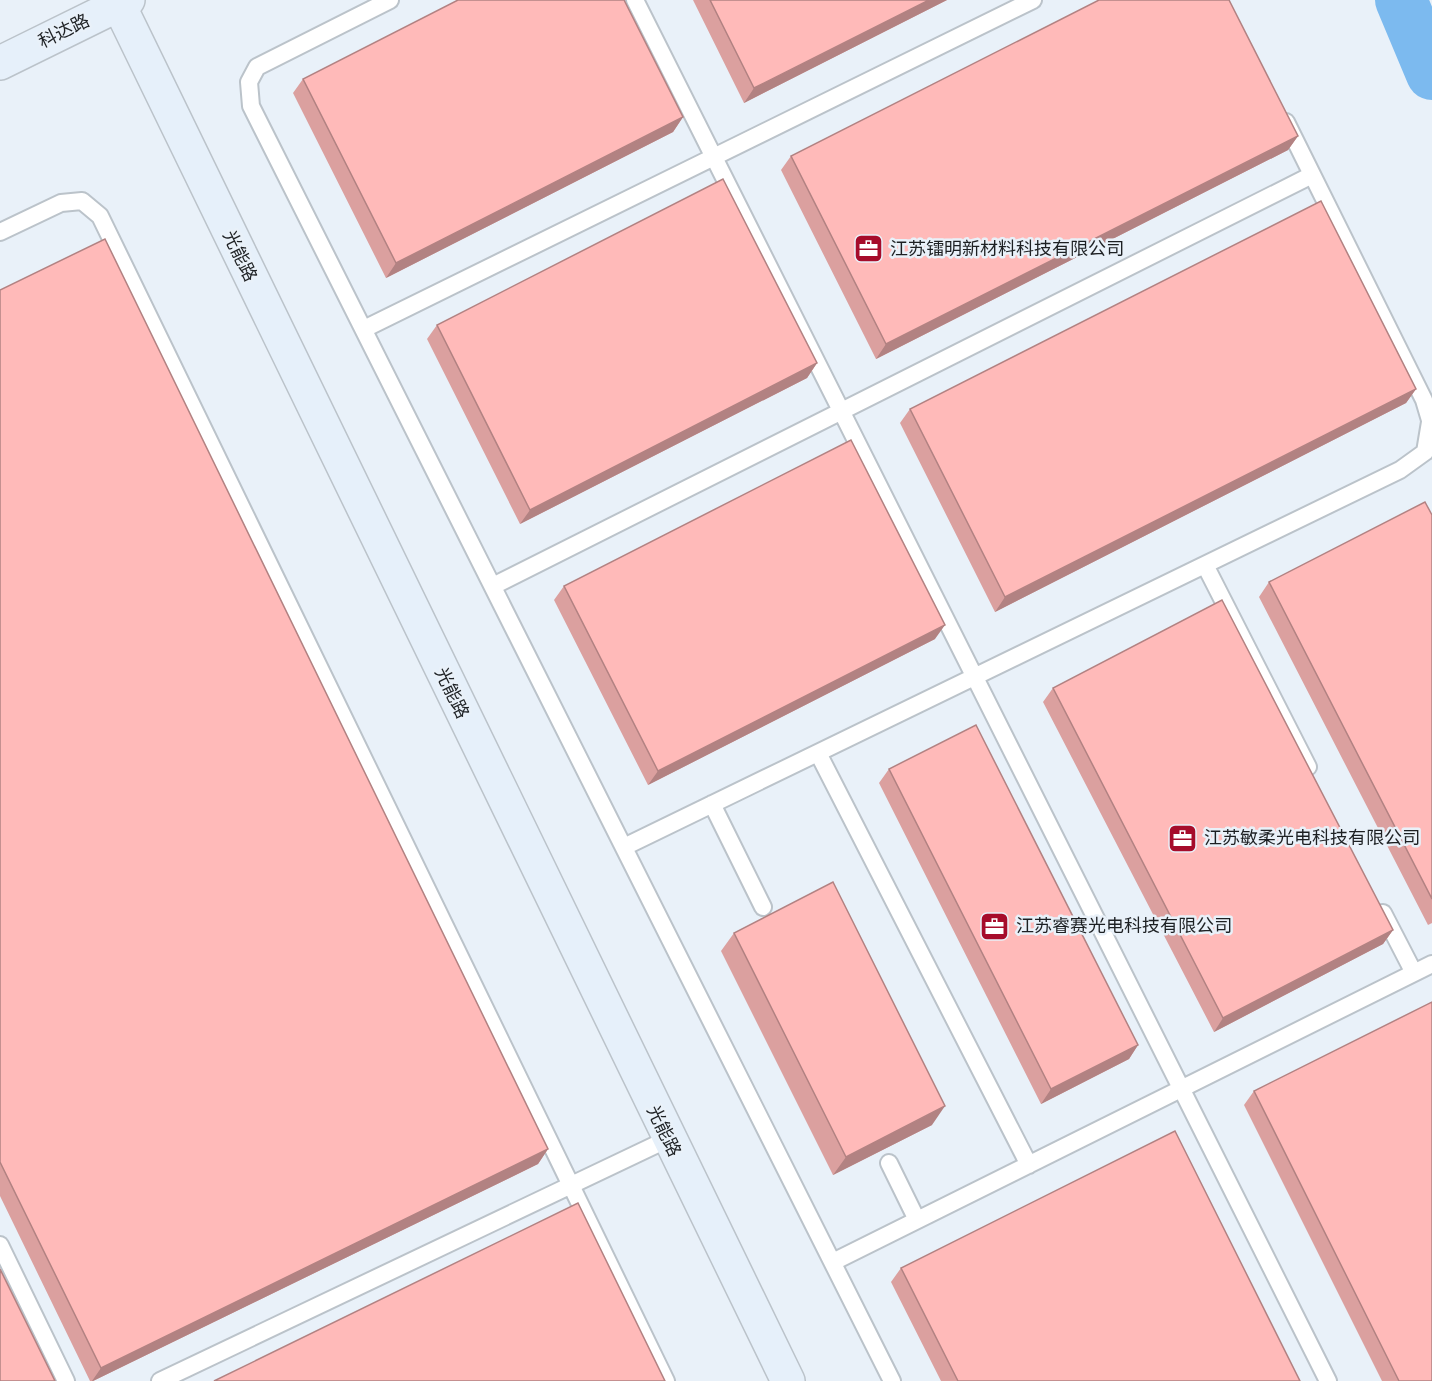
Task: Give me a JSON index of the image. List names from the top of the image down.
{
  "streets": {
    "street": ["科达路", "光能路"]
  },
  "crossings": [
    ["科达路", "光能路"]
  ],
  "places": {
    "office": ["江苏镭明新材料科技有限公司", "江苏敏柔光电科技有限公司", "江苏睿赛光电科技有限公司"]
  }
}
